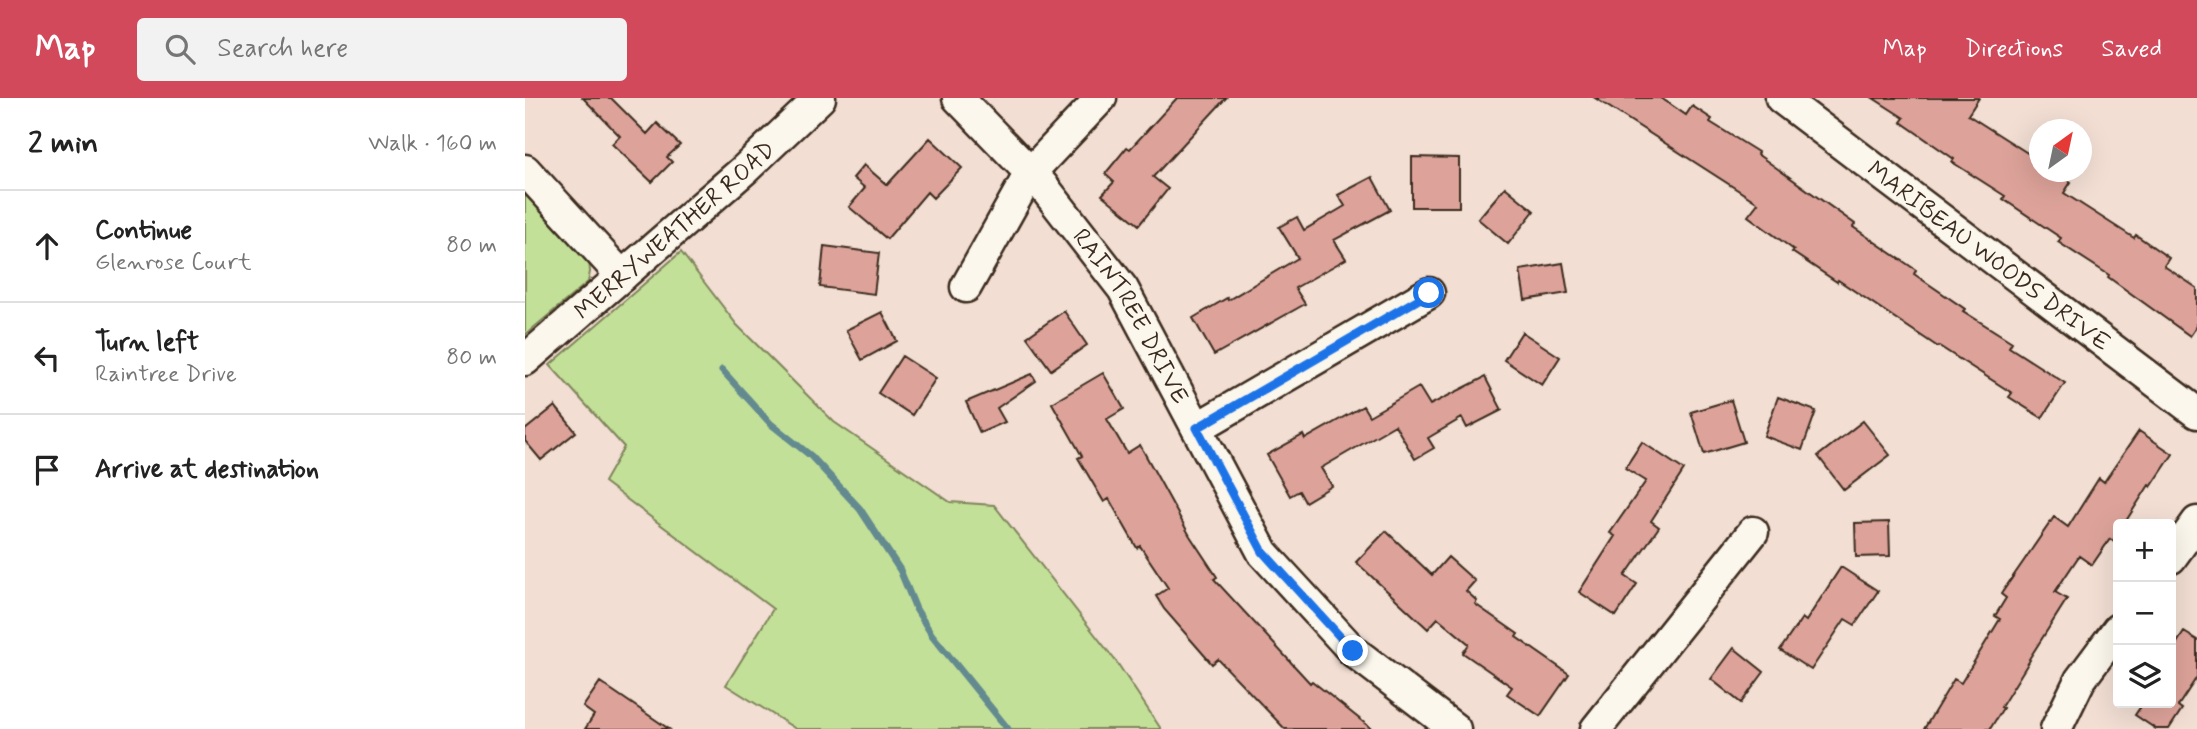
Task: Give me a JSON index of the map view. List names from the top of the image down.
{
  "streets": {
    "street": ["MERRYWEATHER ROAD", "MARIBEAU WOODS DRIVE", "RAINTREE DRIVE"]
  },
  "north": "top right",
  "page": {
    "header": "Map",
    "search": "Search here",
    "nav": ["Map", "Directions", "Saved"],
    "heading": ["2 min", "Walk · 160 m"],
    "list": [
      ["Continue", "Glenrose Court", "80 m"],
      ["Turn left", "Raintree Drive", "80 m"],
      "Arrive at destination"
    ],
    "map_buttons": ["+", "−"]
  }
}
